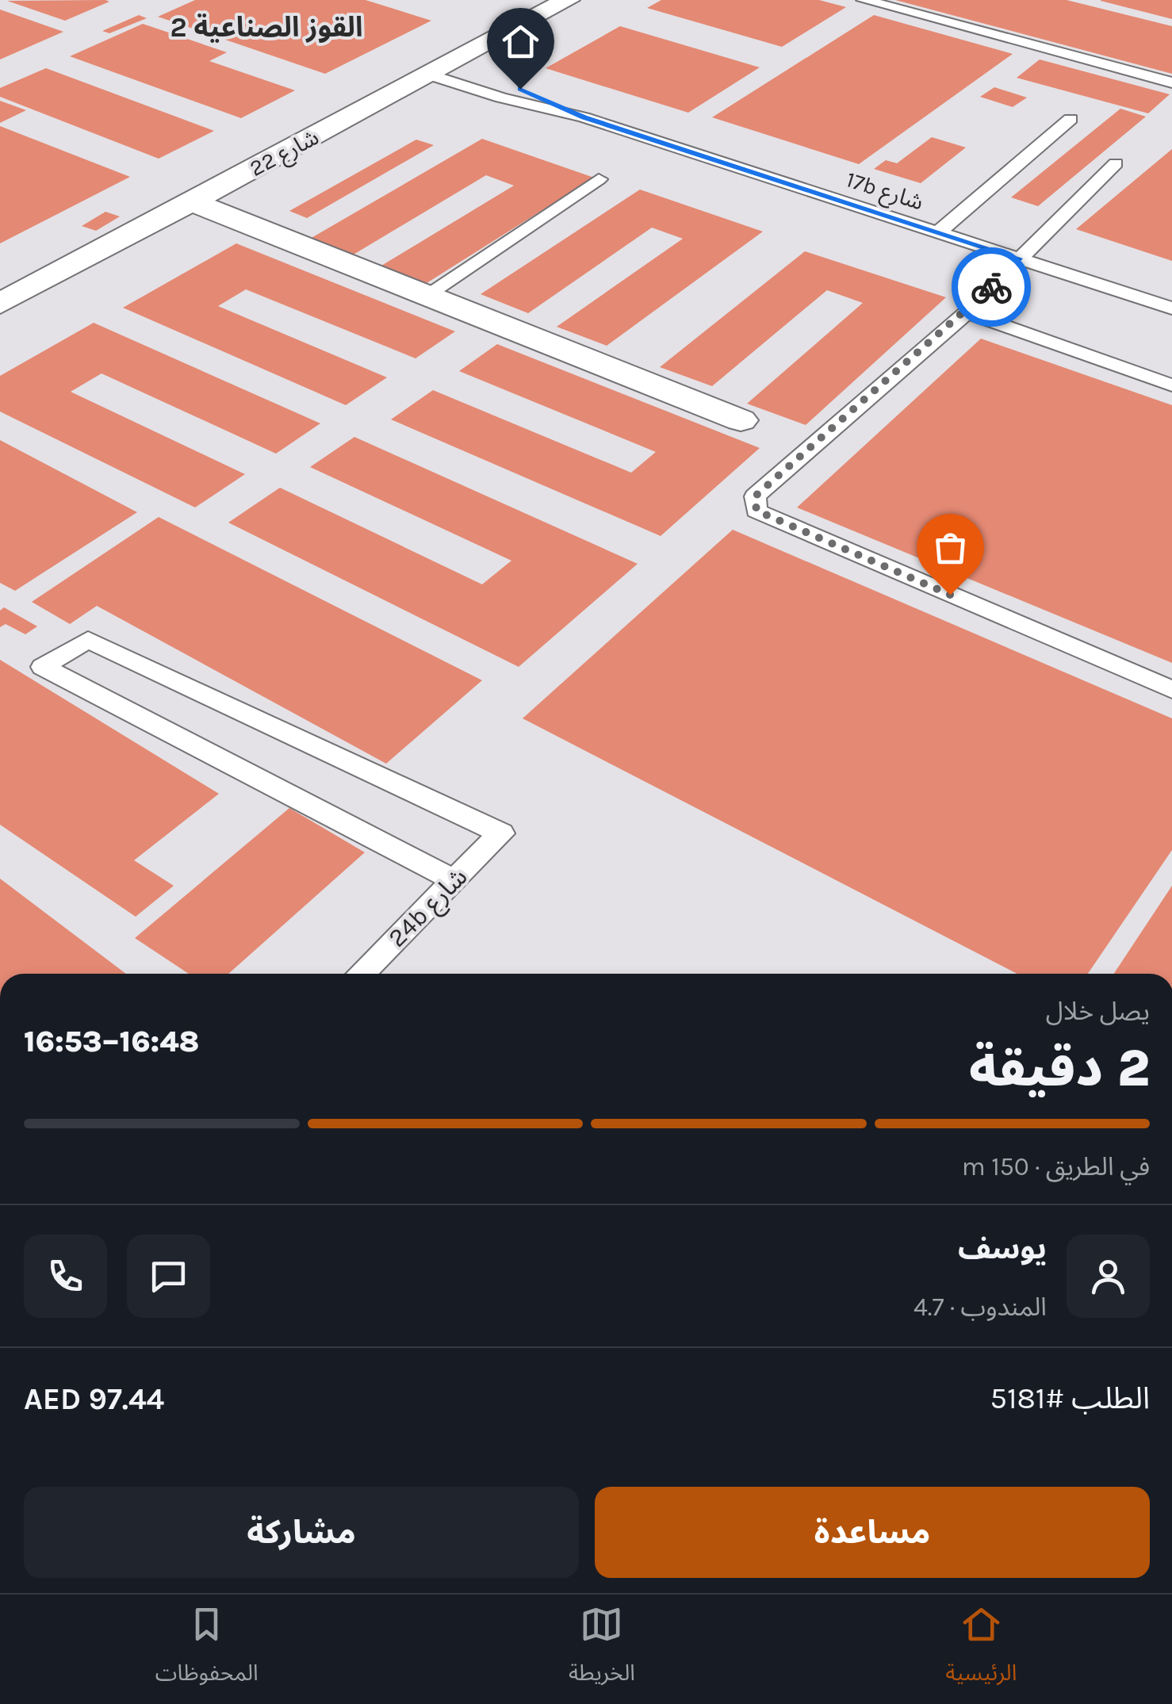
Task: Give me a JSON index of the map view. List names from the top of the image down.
{
  "streets": {
    "street": ["شارع 22"],
    "lane": ["17b شارع", "24b شارع"]
  },
  "crossings": [
    ["شارع 22", "17b شارع"]
  ],
  "districts": ["القوز الصناعية 2"],
  "page": {
    "heading": ["2 دقيقة", "يصل خلال", "16:48–16:53"],
    "panel": [
      "يوسف",
      "المندوب · 4.7",
      "الطلب #5181",
      "AED 97.44"
    ],
    "bar": "في الطريق · 150 m",
    "buttons": ["مساعدة", "مشاركة"],
    "tabs": ["الرئيسية", "الخريطة", "المحفوظات"]
  }
}
